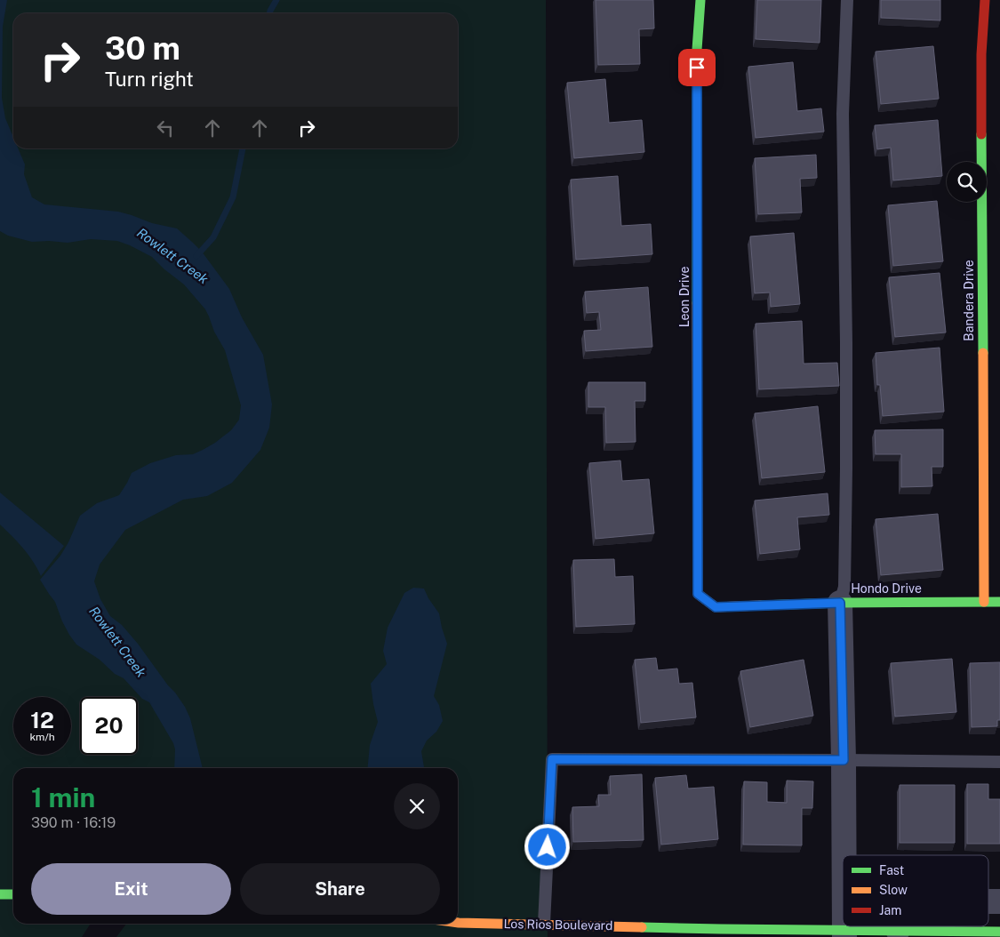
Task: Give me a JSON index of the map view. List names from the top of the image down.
{
  "streets": {
    "street": [
      "Leon Drive",
      "Bandera Drive",
      "Hondo Drive",
      "Los Rios Boulevard"
    ]
  },
  "crossings": [
    ["Leon Drive", "Hondo Drive"],
    ["Bandera Drive", "Hondo Drive"]
  ],
  "water": ["Rowlett Creek"],
  "legend": ["Fast", "Slow", "Jam"],
  "page": {
    "turn": ["30 m", "Turn right"],
    "speed": "12 km/h",
    "limit": "20",
    "heading": ["1 min", "390 m · 16:19"],
    "buttons": ["Exit", "Share"]
  }
}
